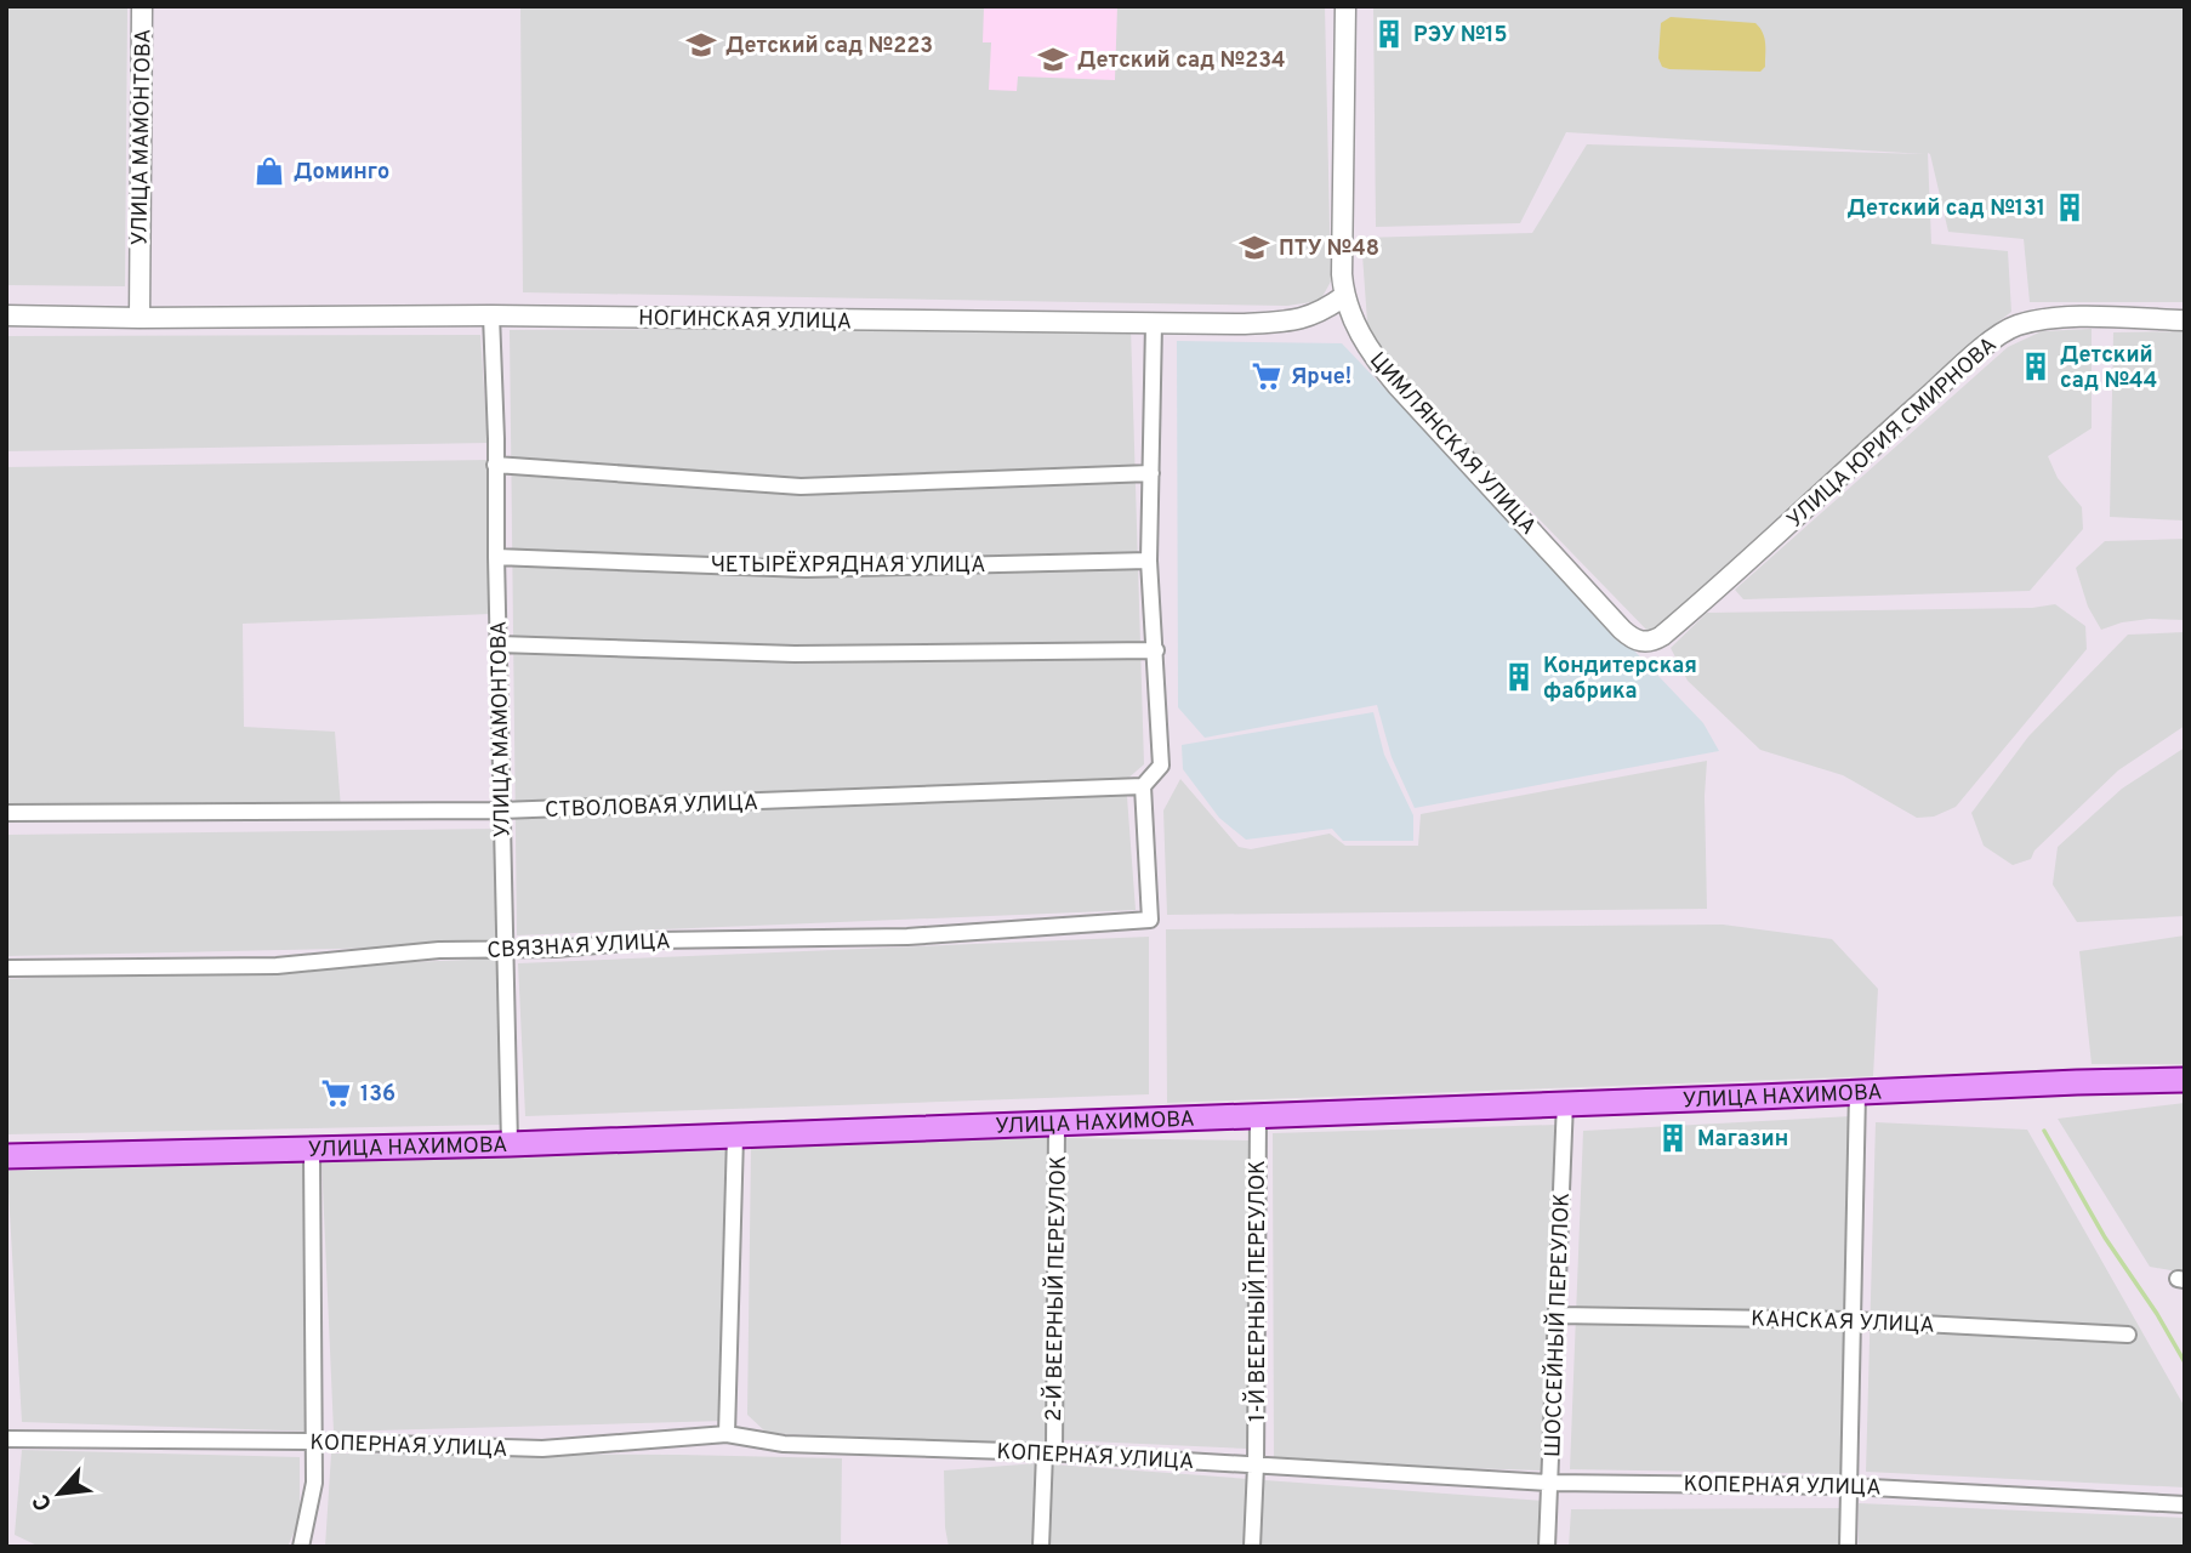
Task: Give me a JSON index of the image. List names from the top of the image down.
{
  "streets": {
    "main road": ["УЛИЦА НАХИМОВА"],
    "street": [
      "УЛИЦА МАМОНТОВА",
      "НОГИНСКАЯ УЛИЦА",
      "УЛИЦА ЮРИЯ СМИРНОВА",
      "ЦИМЛЯНСКАЯ УЛИЦА",
      "ЧЕТЫРЁХРЯДНАЯ УЛИЦА",
      "СТВОЛОВАЯ УЛИЦА",
      "СВЯЗНАЯ УЛИЦА",
      "2-Й ВЕЕРНЫЙ ПЕРЕУЛОК",
      "1-Й ВЕЕРНЫЙ ПЕРЕУЛОК",
      "КАНСКАЯ УЛИЦА",
      "ШОССЕЙНЫЙ ПЕРЕУЛОК",
      "КОПЕРНАЯ УЛИЦА"
    ]
  },
  "crossings": [
    ["УЛИЦА МАМОНТОВА", "НОГИНСКАЯ УЛИЦА"],
    ["УЛИЦА МАМОНТОВА", "ЧЕТЫРЁХРЯДНАЯ УЛИЦА"],
    ["УЛИЦА МАМОНТОВА", "СТВОЛОВАЯ УЛИЦА"],
    ["УЛИЦА МАМОНТОВА", "СВЯЗНАЯ УЛИЦА"],
    ["УЛИЦА МАМОНТОВА", "УЛИЦА НАХИМОВА"],
    ["НОГИНСКАЯ УЛИЦА", "ЦИМЛЯНСКАЯ УЛИЦА"],
    ["УЛИЦА ЮРИЯ СМИРНОВА", "ЦИМЛЯНСКАЯ УЛИЦА"],
    ["СТВОЛОВАЯ УЛИЦА", "СВЯЗНАЯ УЛИЦА"],
    ["УЛИЦА НАХИМОВА", "2-Й ВЕЕРНЫЙ ПЕРЕУЛОК"],
    ["УЛИЦА НАХИМОВА", "1-Й ВЕЕРНЫЙ ПЕРЕУЛОК"],
    ["УЛИЦА НАХИМОВА", "ШОССЕЙНЫЙ ПЕРЕУЛОК"],
    ["2-Й ВЕЕРНЫЙ ПЕРЕУЛОК", "КОПЕРНАЯ УЛИЦА"],
    ["1-Й ВЕЕРНЫЙ ПЕРЕУЛОК", "КОПЕРНАЯ УЛИЦА"],
    ["КАНСКАЯ УЛИЦА", "ШОССЕЙНЫЙ ПЕРЕУЛОК"],
    ["ШОССЕЙНЫЙ ПЕРЕУЛОК", "КОПЕРНАЯ УЛИЦА"]
  ],
  "places": {
    "building": [
      "РЭУ №15",
      "Детский сад №131",
      "Детский сад №44",
      "Кондитерская фабрика",
      "Магазин"
    ],
    "school or university": ["Детский сад №223", "Детский сад №234", "ПТУ №48"],
    "shop": ["Доминго"],
    "supermarket": ["Ярче!", "136"]
  },
  "north": "bottom left"
}
